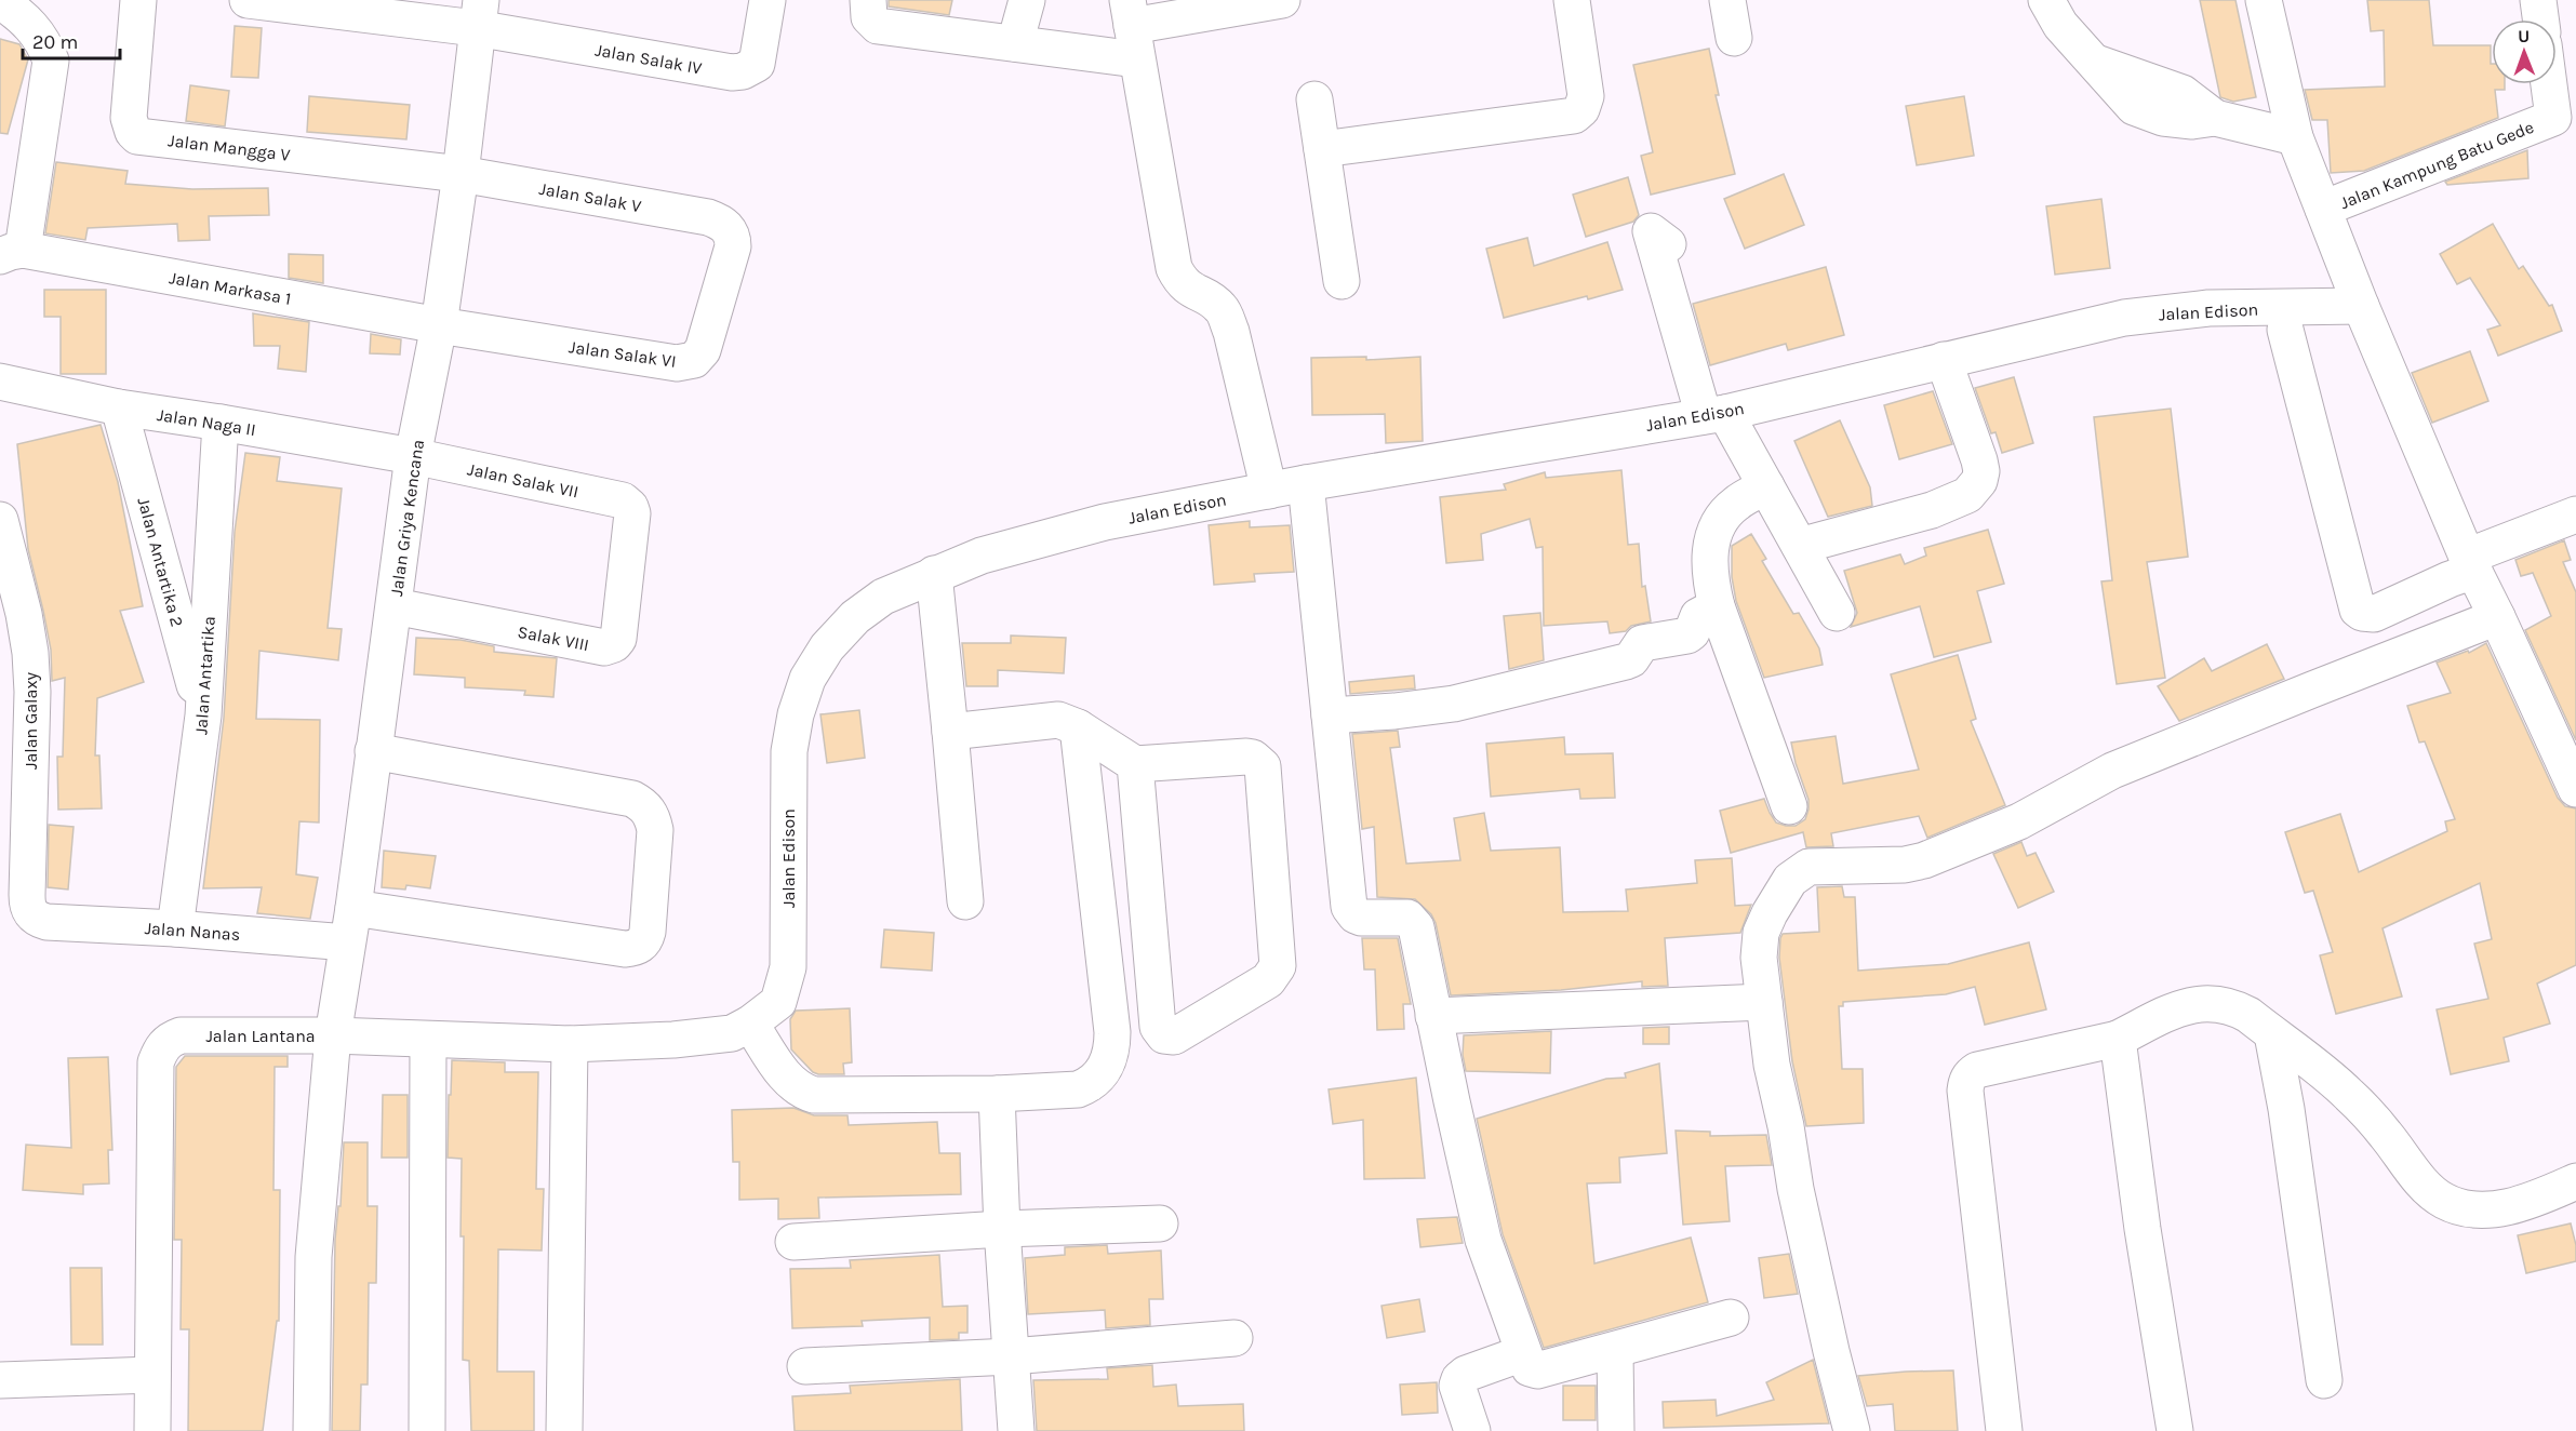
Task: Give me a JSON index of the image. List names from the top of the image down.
{
  "streets": {
    "street": [
      "Jalan Salak IV",
      "Jalan Mangga V",
      "Jalan Kampung Batu Gede",
      "Jalan Salak V",
      "Jalan Markasa 1",
      "Jalan Edison",
      "Jalan Salak VI",
      "Jalan Naga II",
      "Jalan Salak VII",
      "Jalan Griya Kencana",
      "Jalan Antartika 2",
      "Salak VIII",
      "Jalan Antartika",
      "Jalan Galaxy",
      "Jalan Nanas",
      "Jalan Lantana"
    ]
  },
  "crossings": [
    ["Jalan Salak IV", "Jalan Griya Kencana"],
    ["Jalan Mangga V", "Jalan Salak V"],
    ["Jalan Mangga V", "Jalan Griya Kencana"],
    ["Jalan Salak V", "Jalan Salak VI"],
    ["Jalan Salak V", "Jalan Griya Kencana"],
    ["Jalan Markasa 1", "Jalan Salak VI"],
    ["Jalan Markasa 1", "Jalan Griya Kencana"],
    ["Jalan Edison", "Jalan Griya Kencana"],
    ["Jalan Edison", "Jalan Lantana"],
    ["Jalan Salak VI", "Jalan Griya Kencana"],
    ["Jalan Naga II", "Jalan Salak VII"],
    ["Jalan Naga II", "Jalan Griya Kencana"],
    ["Jalan Naga II", "Jalan Antartika 2"],
    ["Jalan Naga II", "Jalan Antartika"],
    ["Jalan Salak VII", "Jalan Griya Kencana"],
    ["Jalan Salak VII", "Salak VIII"],
    ["Jalan Griya Kencana", "Salak VIII"],
    ["Jalan Griya Kencana", "Jalan Nanas"],
    ["Jalan Griya Kencana", "Jalan Lantana"],
    ["Jalan Antartika 2", "Jalan Antartika"],
    ["Jalan Antartika", "Jalan Nanas"],
    ["Jalan Galaxy", "Jalan Nanas"]
  ],
  "scale_bar": "20 m",
  "north": "top"
}
